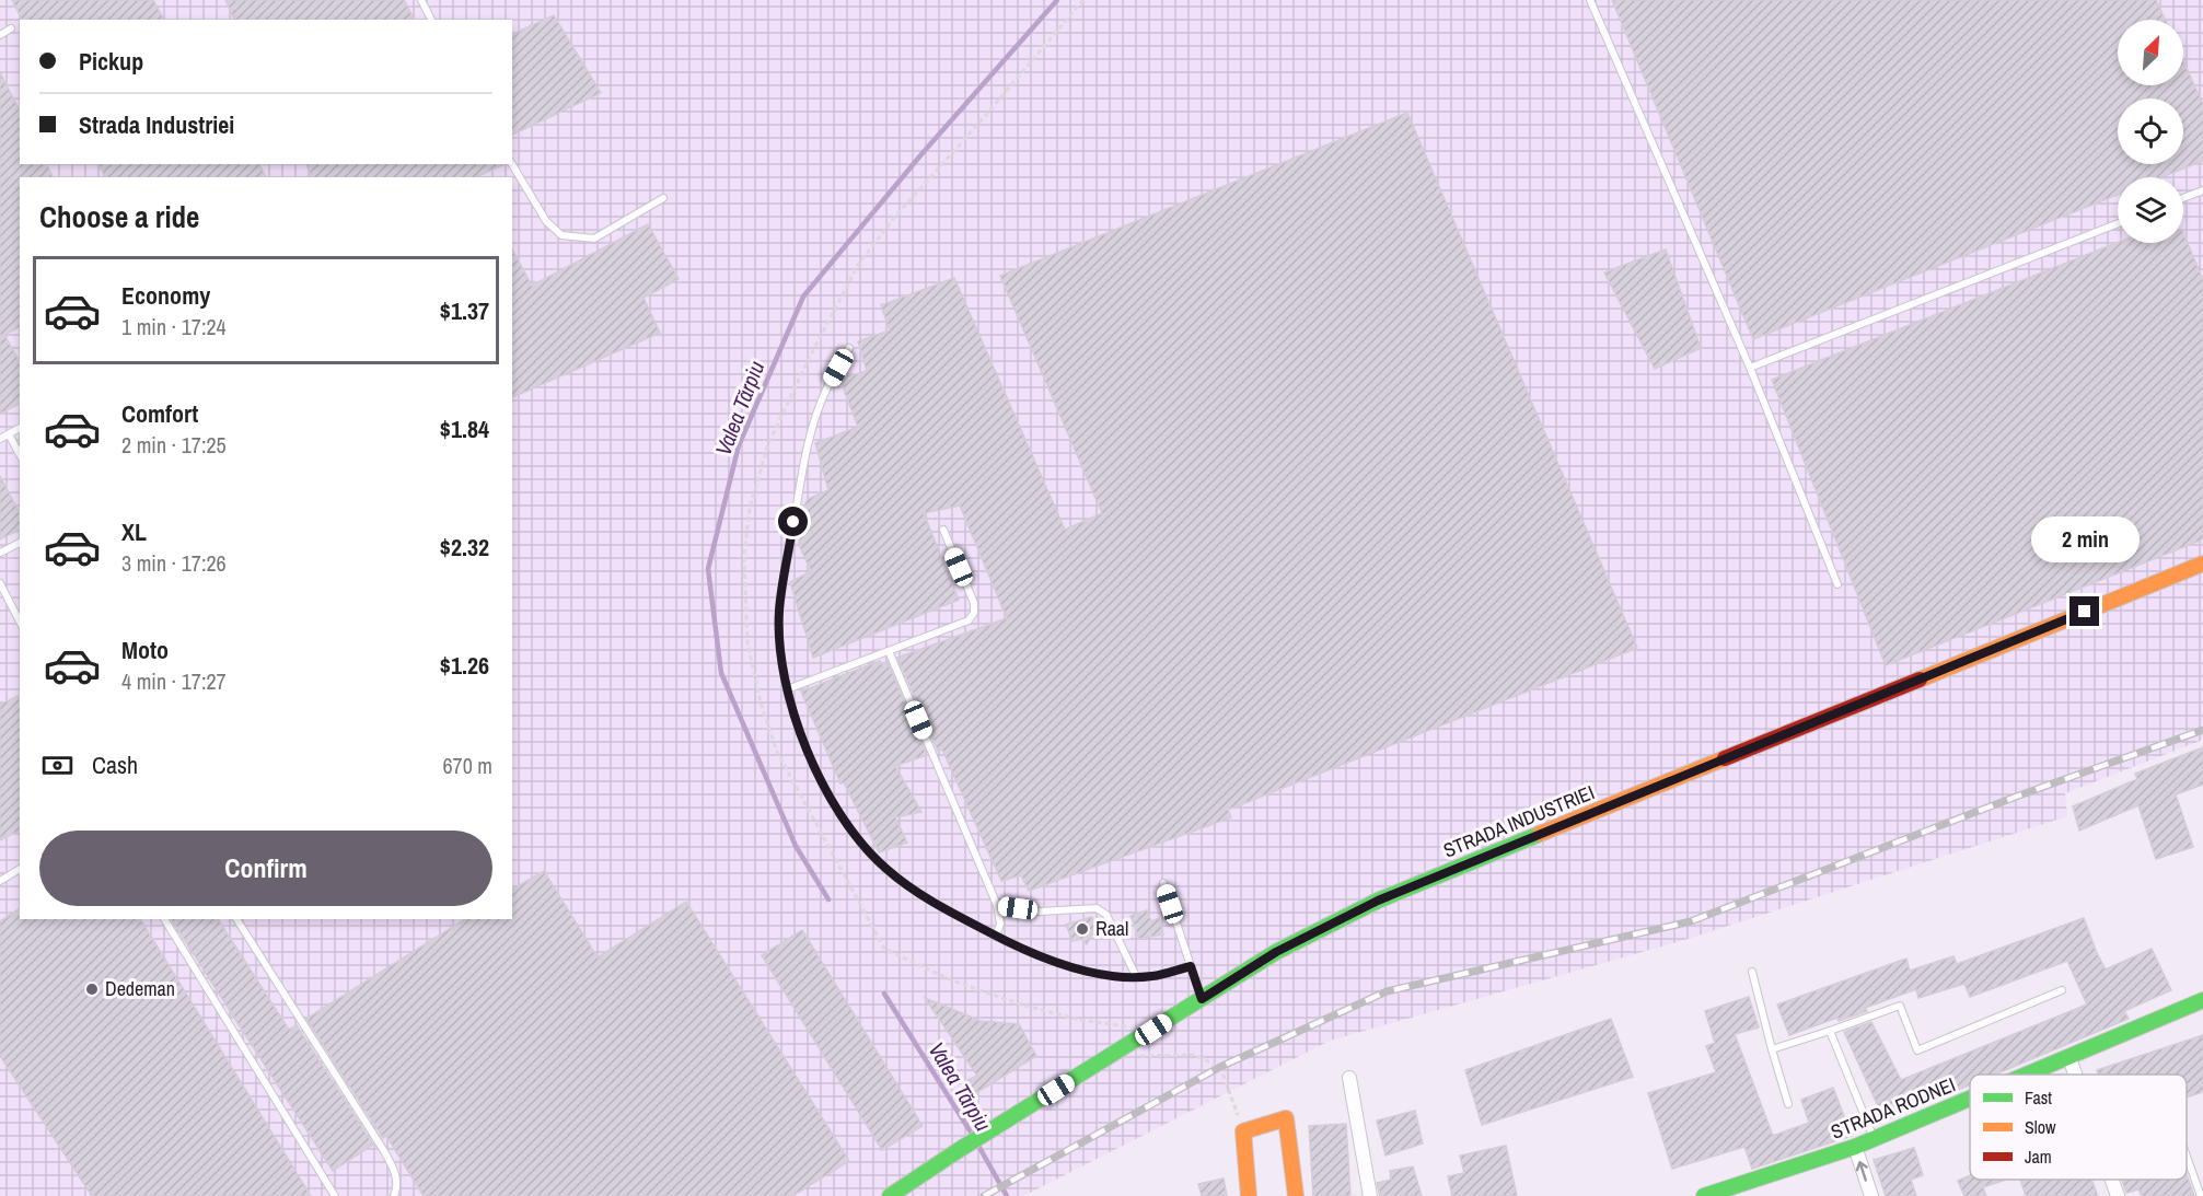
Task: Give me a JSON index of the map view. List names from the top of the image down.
{
  "streets": {
    "street": ["STRADA INDUSTRIEI", "STRADA RODNEI"]
  },
  "water": ["Valea Tărpiu"],
  "places": ["Raal", "Dedeman"],
  "legend": ["Fast", "Slow", "Jam"],
  "north": "top right",
  "page": {
    "banner": ["Pickup", "Strada Industriei"],
    "heading": "Choose a ride",
    "list": [
      {
        "name": "Economy",
        "note": "1 min · 17:24",
        "value": "$1.37"
      },
      {
        "name": "Comfort",
        "note": "2 min · 17:25",
        "value": "$1.84"
      },
      {
        "name": "XL",
        "note": "3 min · 17:26",
        "value": "$2.32"
      },
      {
        "name": "Moto",
        "note": "4 min · 17:27",
        "value": "$1.26"
      }
    ],
    "bubble": "2 min",
    "pay": ["Cash", "670 m"],
    "buttons": "Confirm"
  }
}
